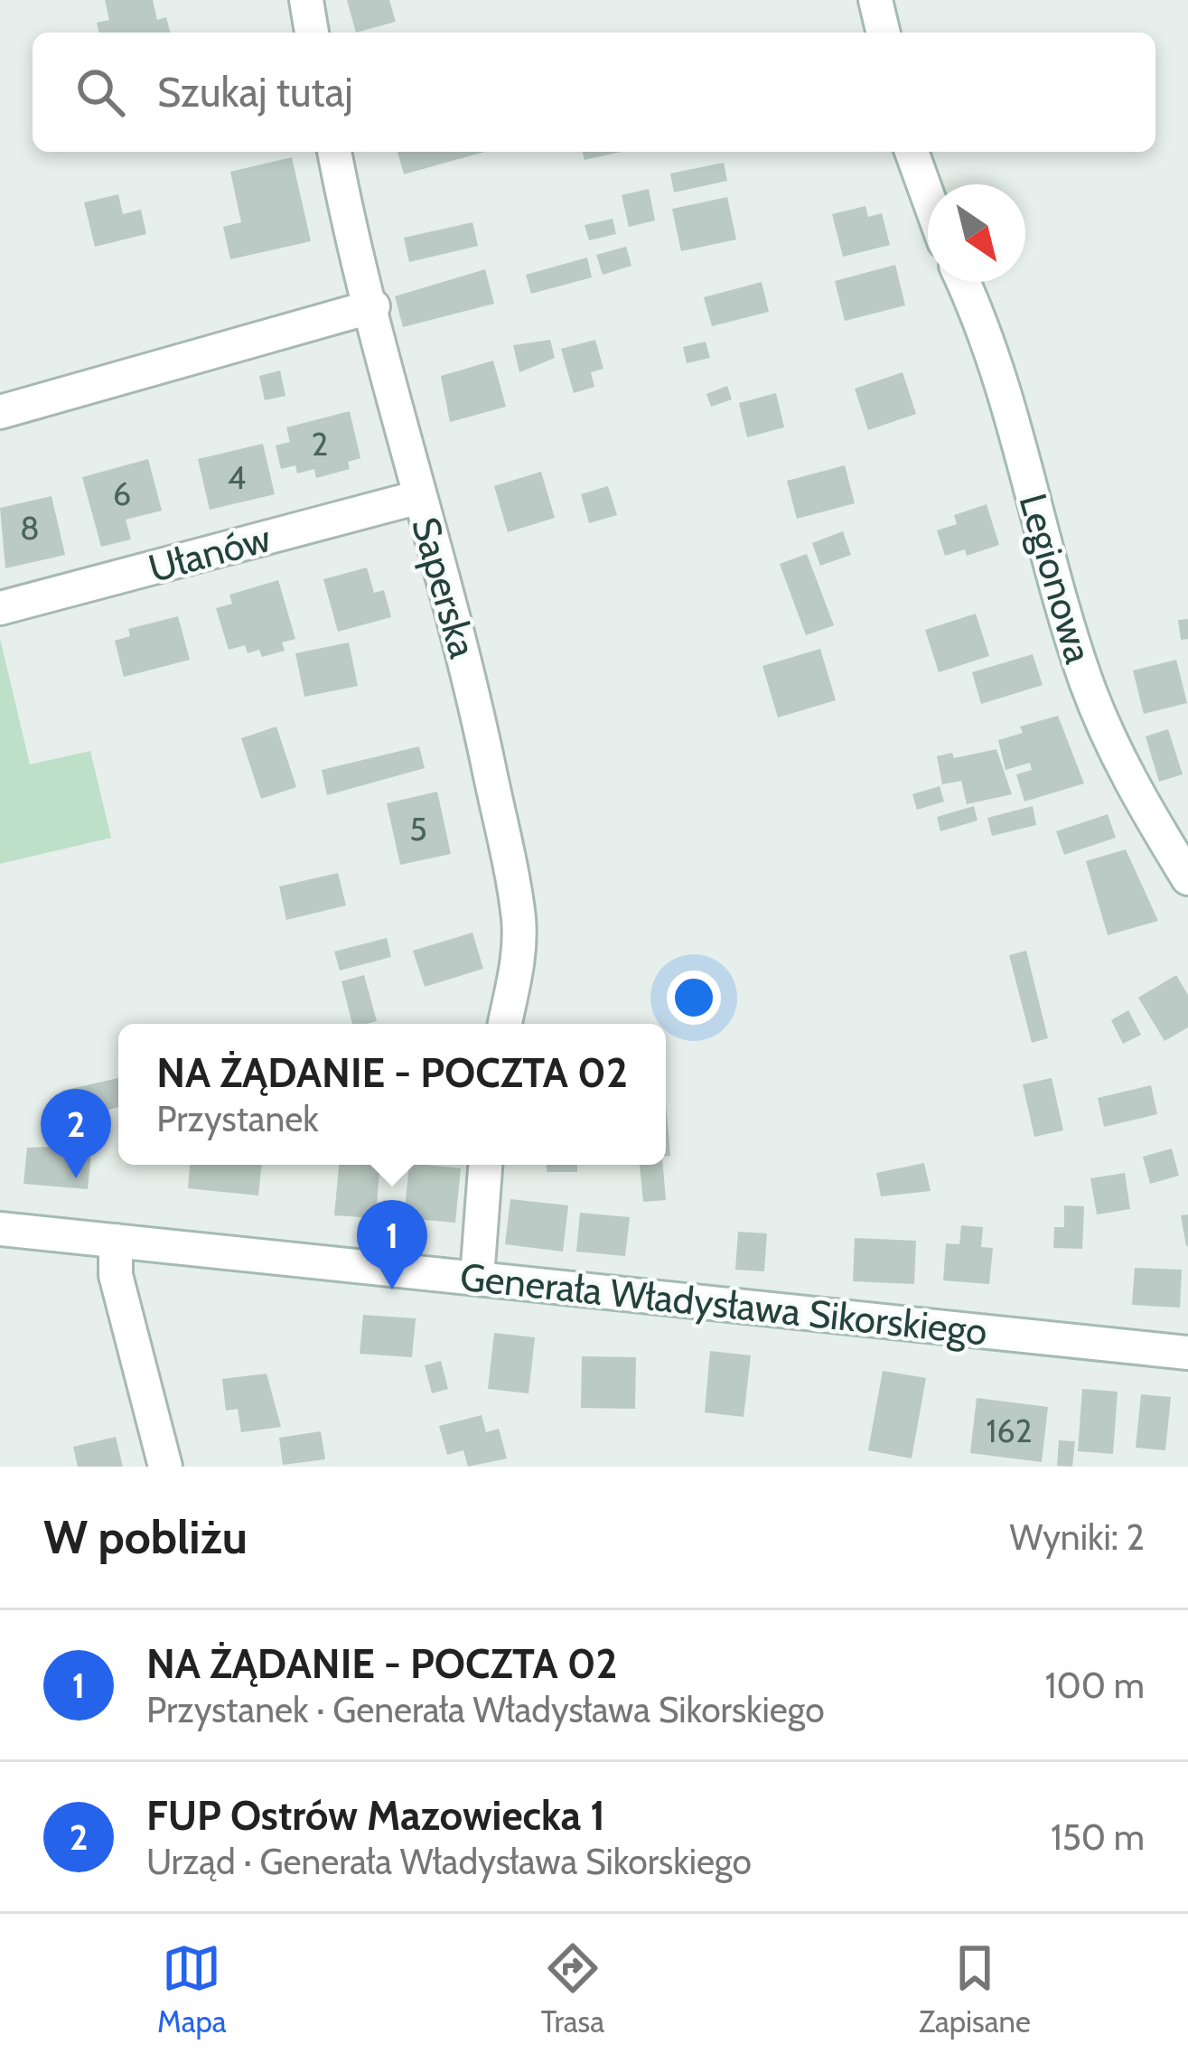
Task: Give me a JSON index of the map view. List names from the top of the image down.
{
  "streets": {
    "street": [
      "Ułanów",
      "Legionowa",
      "Saperska",
      "Generała Władysława Sikorskiego"
    ]
  },
  "crossings": [
    ["Ułanów", "Saperska"]
  ],
  "house_numbers": [
    "2",
    "4",
    "6",
    "8",
    "5",
    "162"
  ],
  "north": "bottom right",
  "page": {
    "search": "Szukaj tutaj",
    "popup": ["NA ŻĄDANIE - POCZTA 02", "Przystanek"],
    "pins": ["2", "1"],
    "heading": ["W pobliżu", "Wyniki: 2"],
    "list": [
      {
        "mark": "1",
        "name": "NA ŻĄDANIE - POCZTA 02",
        "note": "Przystanek · Generała Władysława Sikorskiego",
        "value": "100 m"
      },
      {
        "mark": "2",
        "name": "FUP Ostrów Mazowiecka 1",
        "note": "Urząd · Generała Władysława Sikorskiego",
        "value": "150 m"
      }
    ],
    "nav": ["Mapa", "Trasa", "Zapisane"]
  }
}
